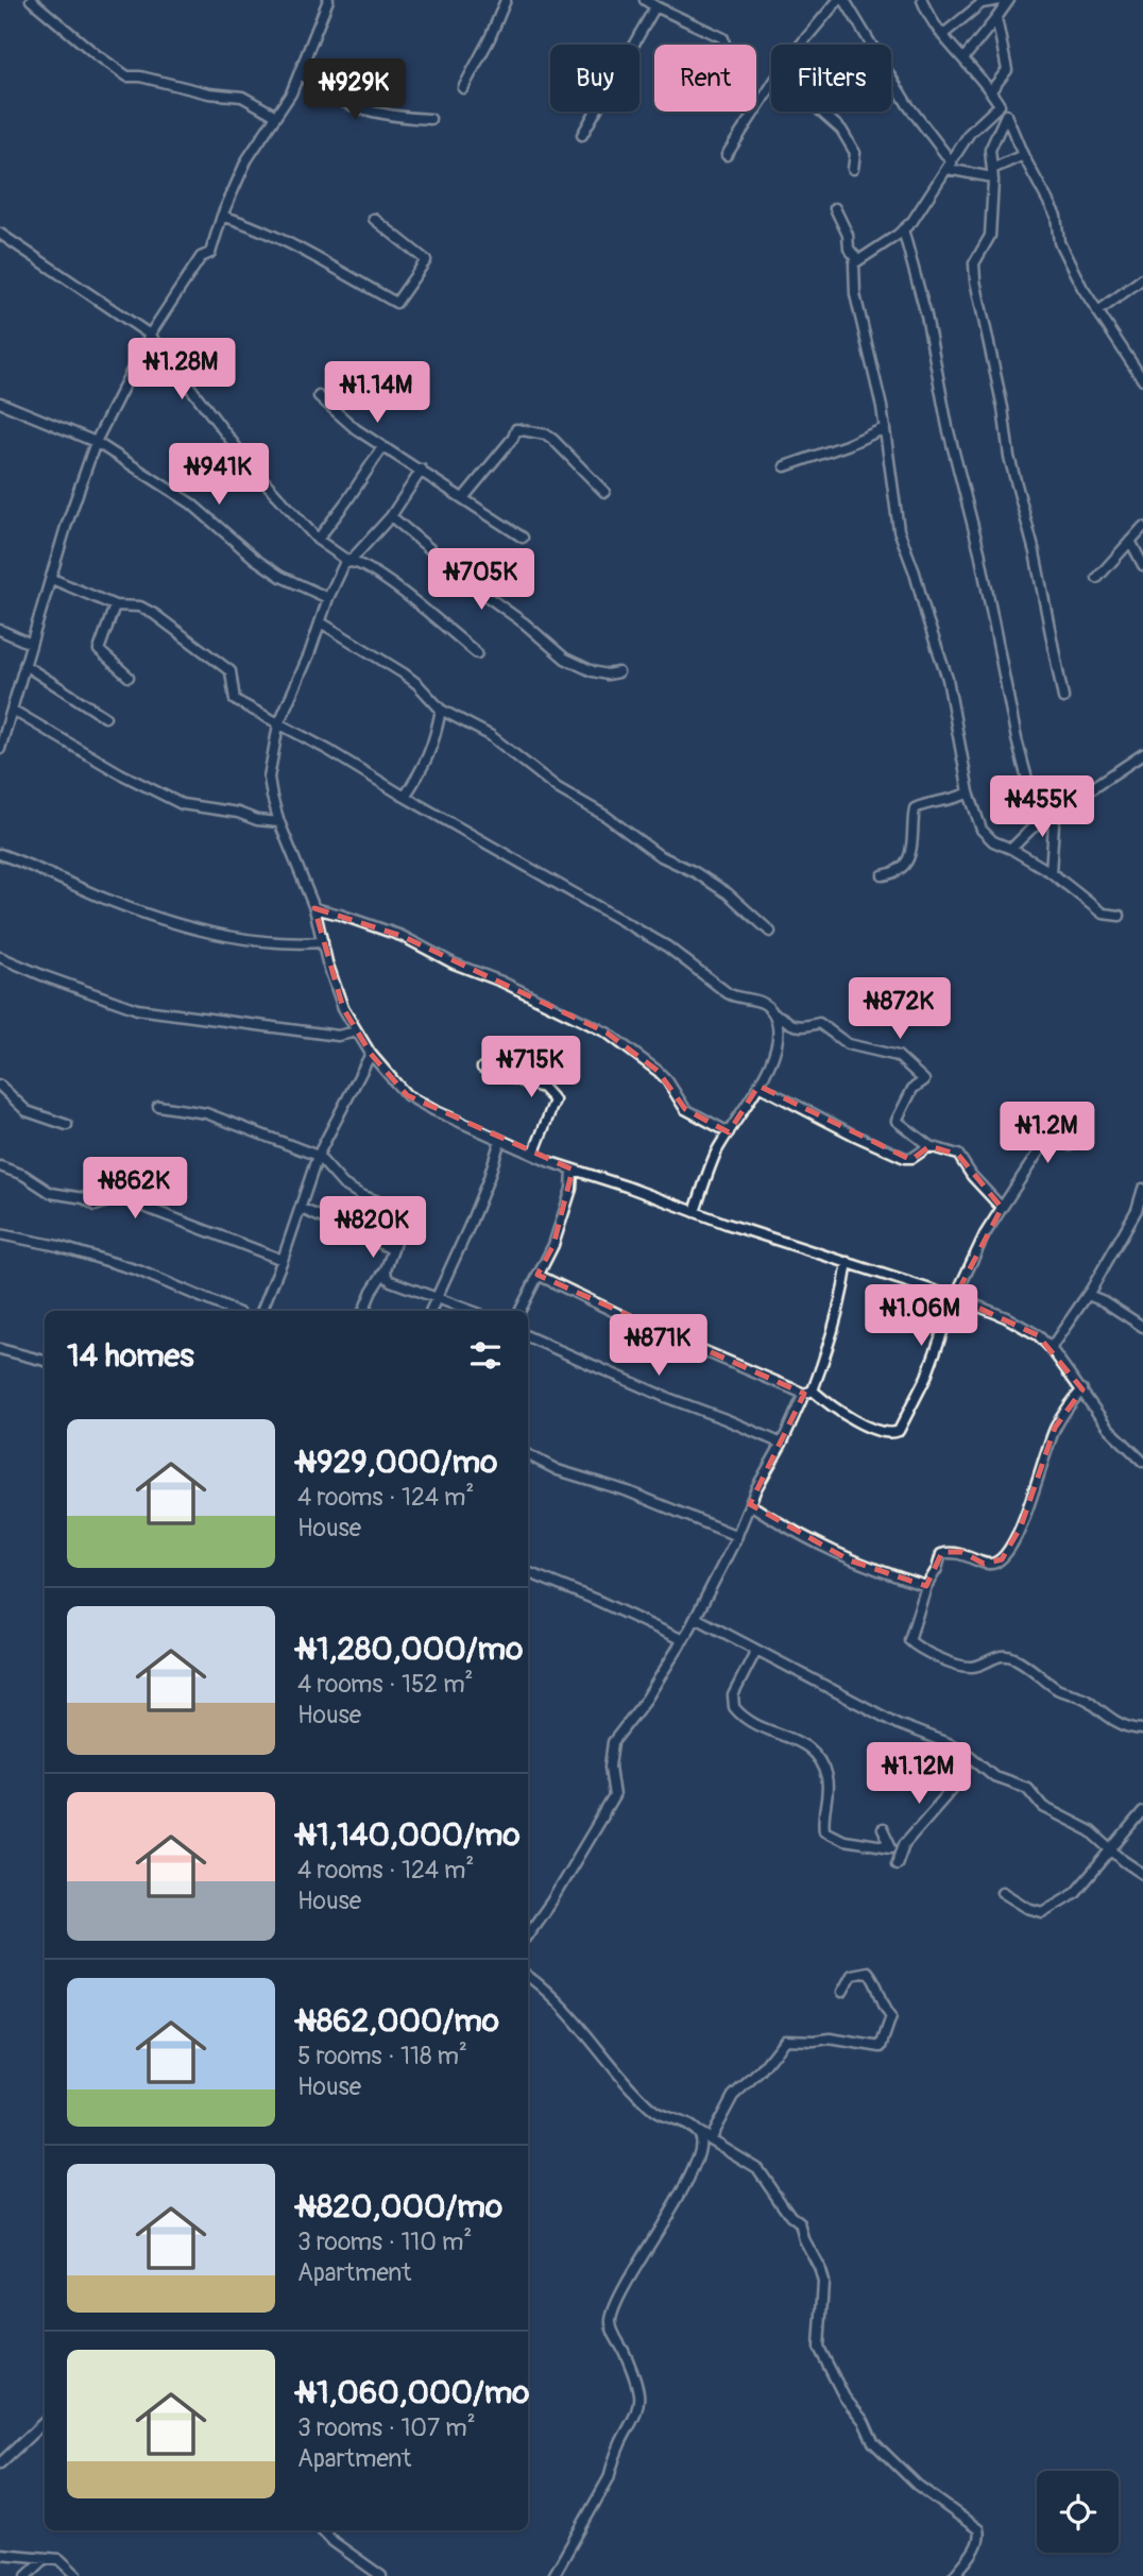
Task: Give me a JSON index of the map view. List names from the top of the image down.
{
  "page": {
    "chip": ["Buy", "Rent", "Filters"],
    "price": [
      "₦929K",
      "₦1.28M",
      "₦1.14M",
      "₦941K",
      "₦705K",
      "₦455K",
      "₦872K",
      "₦715K",
      "₦1.2M",
      "₦862K",
      "₦820K",
      "₦1.06M",
      "₦871K",
      "₦1.12M"
    ],
    "heading": "14 homes",
    "list": [
      {
        "name": "₦929,000/mo",
        "note": "4 rooms · 124 m² · House"
      },
      {
        "name": "₦1,280,000/mo",
        "note": "4 rooms · 152 m² · House"
      },
      {
        "name": "₦1,140,000/mo",
        "note": "4 rooms · 124 m² · House"
      },
      {
        "name": "₦862,000/mo",
        "note": "5 rooms · 118 m² · House"
      },
      {
        "name": "₦820,000/mo",
        "note": "3 rooms · 110 m² · Apartment"
      },
      {
        "name": "₦1,060,000/mo",
        "note": "3 rooms · 107 m² · Apartment"
      }
    ]
  }
}
